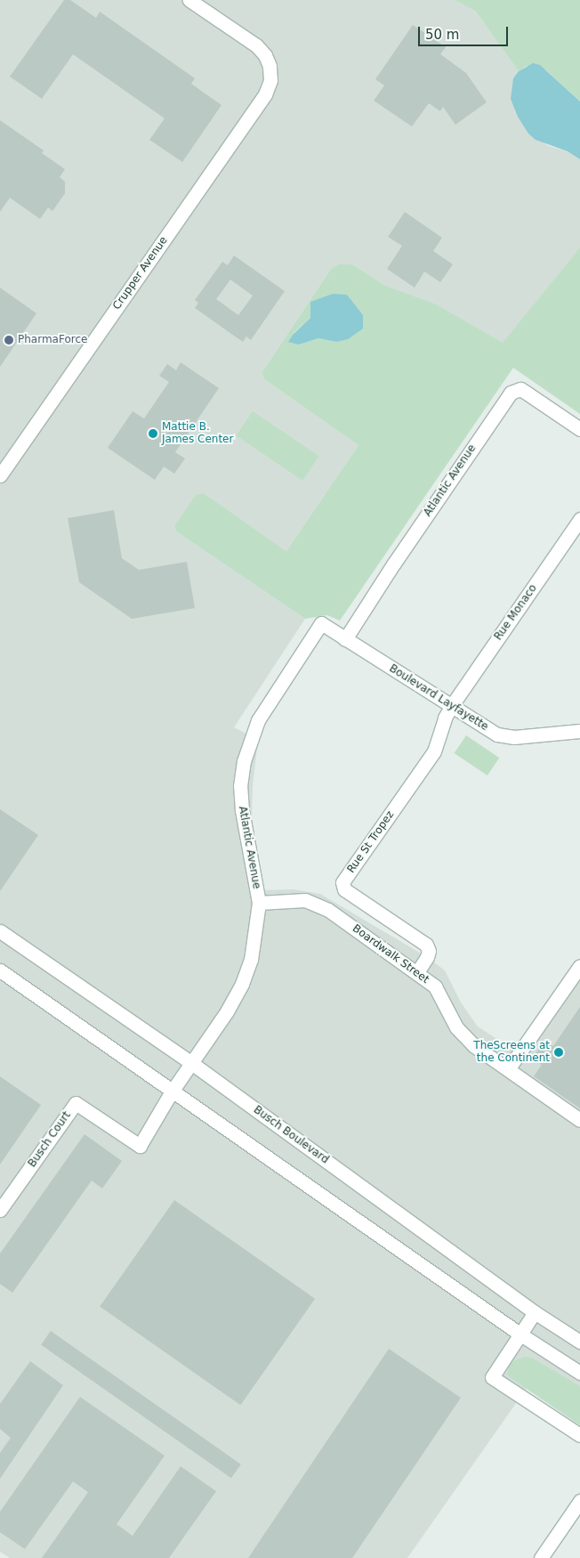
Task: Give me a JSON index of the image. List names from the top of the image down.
{
  "streets": {
    "street": [
      "Crupper Avenue",
      "Atlantic Avenue",
      "Rue Monaco",
      "Boulevard Layfayette",
      "Rue St Tropez",
      "Boardwalk Street",
      "Busch Boulevard",
      "Busch Court"
    ]
  },
  "crossings": [
    ["Atlantic Avenue", "Boulevard Layfayette"],
    ["Atlantic Avenue", "Boardwalk Street"],
    ["Atlantic Avenue", "Busch Boulevard"],
    ["Atlantic Avenue", "Busch Court"],
    ["Rue Monaco", "Boulevard Layfayette"],
    ["Rue Monaco", "Rue St Tropez"],
    ["Boulevard Layfayette", "Rue St Tropez"],
    ["Rue St Tropez", "Boardwalk Street"],
    ["Busch Boulevard", "Busch Court"]
  ],
  "places": ["PharmaForce", "Mattie B. James Center", "TheScreens at the Continent"],
  "scale_bar": "50 m"
}
